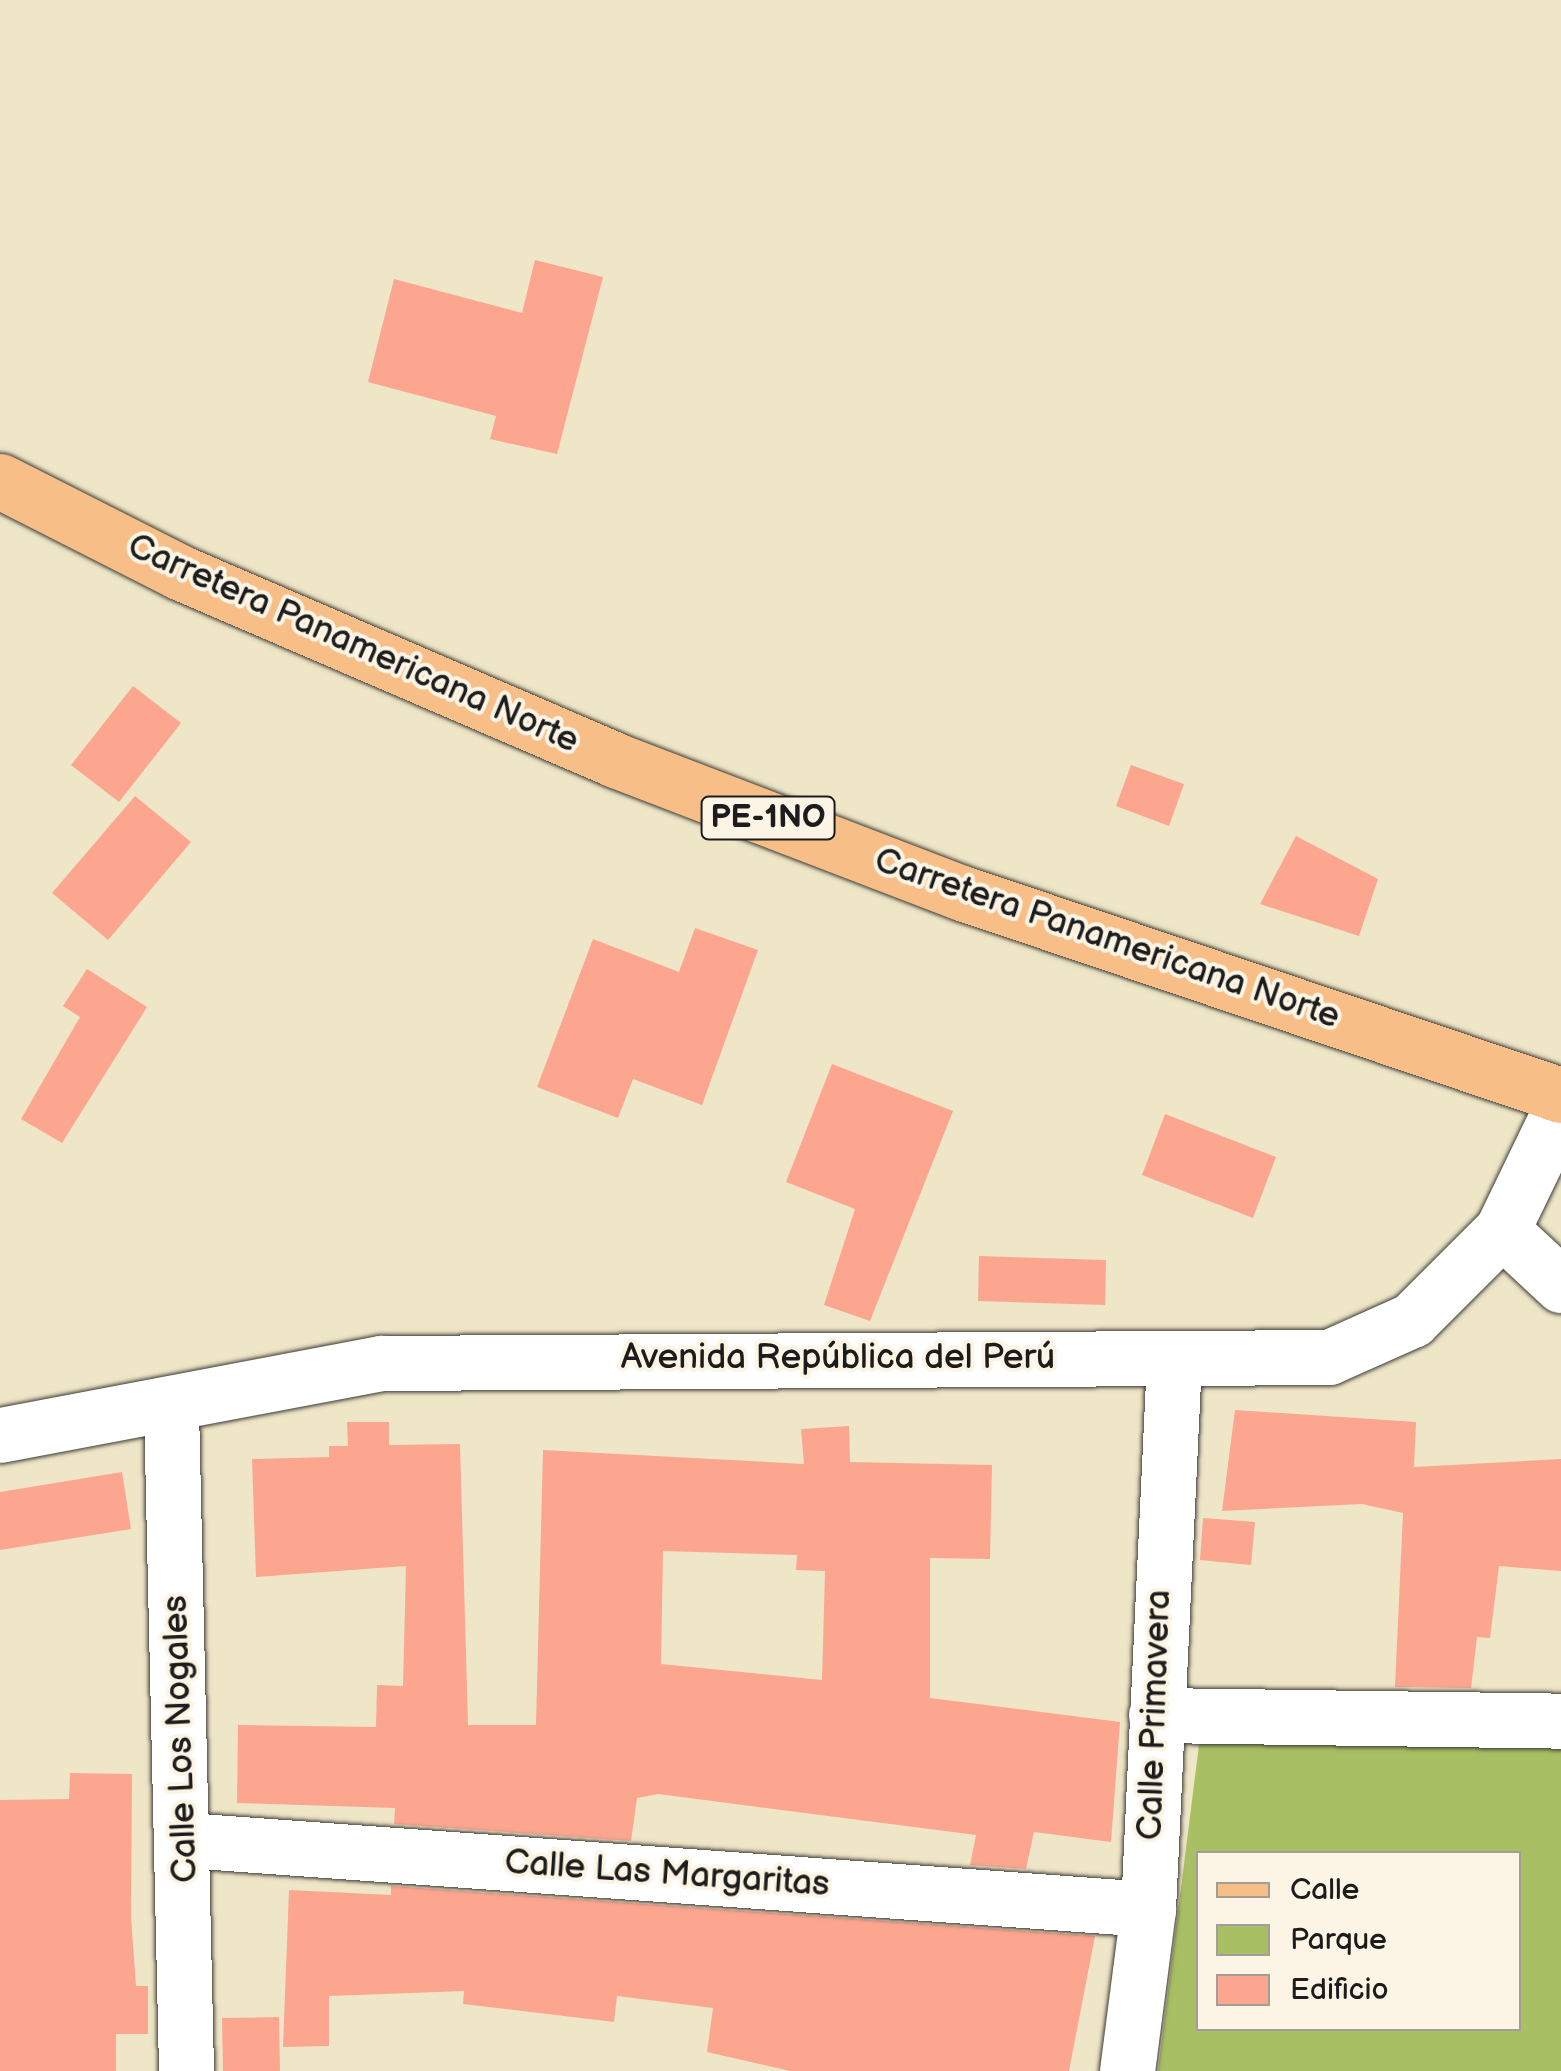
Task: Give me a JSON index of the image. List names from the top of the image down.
{
  "streets": {
    "main road": ["Carretera Panamericana Norte", "PE-1NO"],
    "street": [
      "Avenida República del Perú",
      "Calle Primavera",
      "Calle Los Nogales",
      "Calle Las Margaritas"
    ]
  },
  "crossings": [
    ["Avenida República del Perú", "Calle Primavera"],
    ["Avenida República del Perú", "Calle Los Nogales"],
    ["Calle Primavera", "Calle Las Margaritas"],
    ["Calle Los Nogales", "Calle Las Margaritas"]
  ],
  "legend": ["Calle", "Parque", "Edificio"]
}
